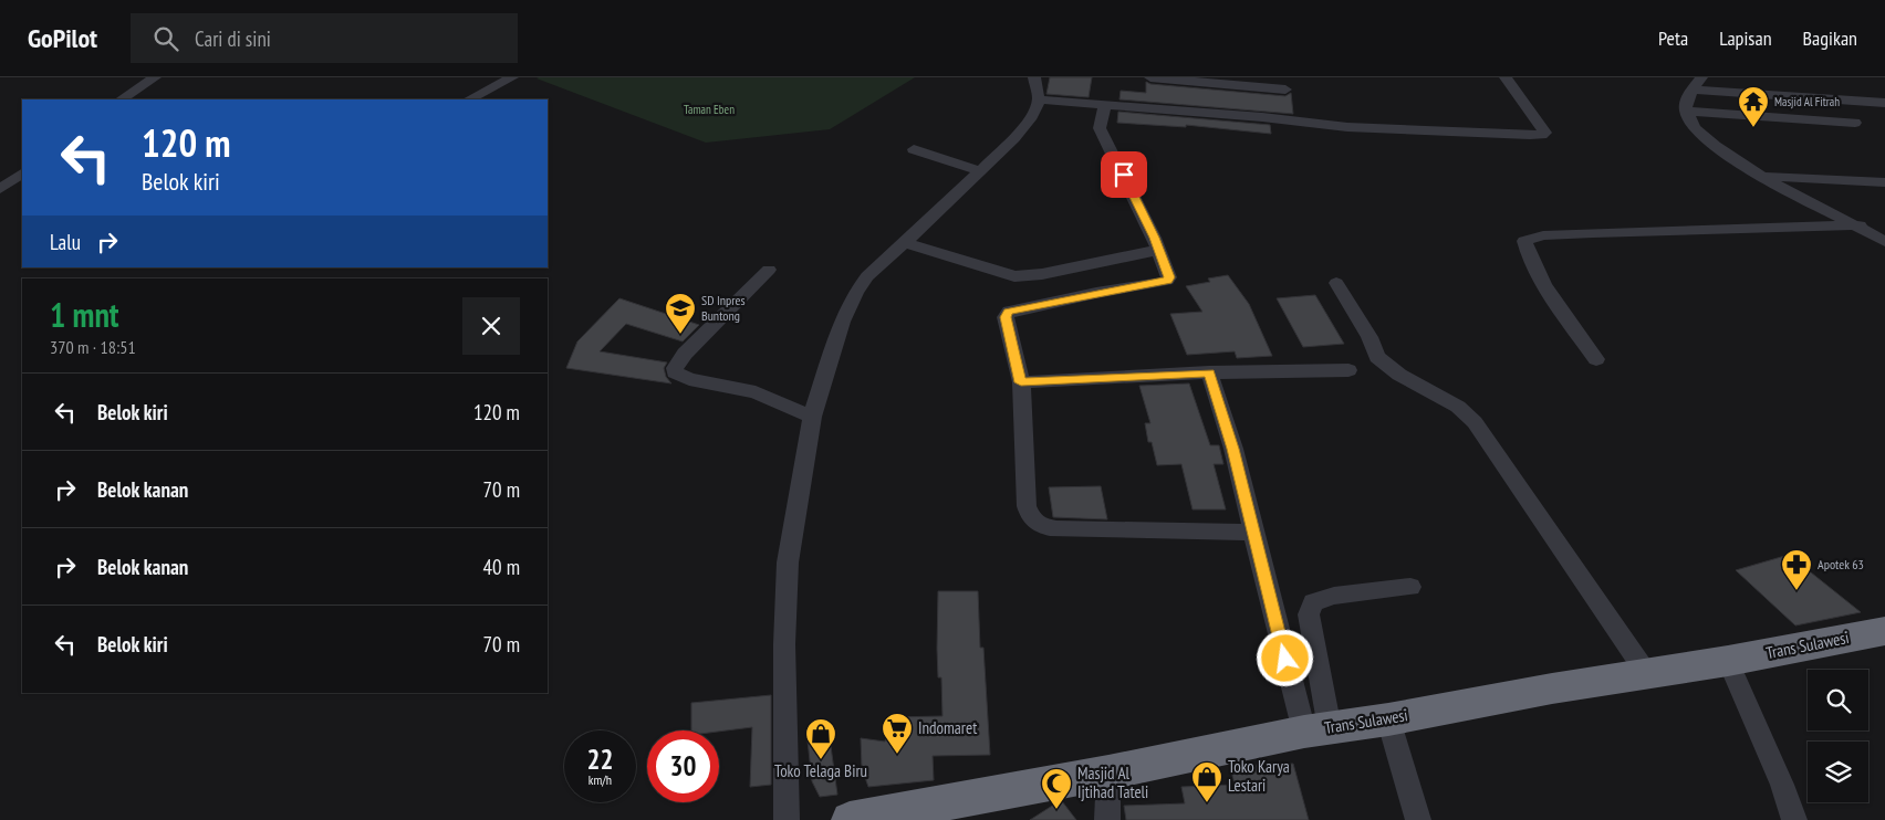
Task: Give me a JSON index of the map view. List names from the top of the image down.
{
  "streets": {
    "highway": ["Trans Sulawesi"]
  },
  "parks": ["Taman Eben"],
  "places": {
    "temple": ["Masjid Al Fitrah"],
    "school or university": ["SD Inpres Buntong"],
    "pharmacy": ["Apotek 63"],
    "supermarket": ["Indomaret"],
    "shop": ["Toko Telaga Biru", "Toko Karya Lestari"],
    "mosque": ["Masjid Al Ijtihad Tateli"]
  },
  "page": {
    "header": "GoPilot",
    "search": "Cari di sini",
    "nav": ["Peta", "Lapisan", "Bagikan"],
    "turn": ["120 m", "Belok kiri"],
    "then": "Lalu",
    "heading": ["1 mnt", "370 m · 18:51"],
    "list": [
      {
        "name": "Belok kiri",
        "value": "120 m"
      },
      {
        "name": "Belok kanan",
        "value": "70 m"
      },
      {
        "name": "Belok kanan",
        "value": "40 m"
      },
      {
        "name": "Belok kiri",
        "value": "70 m"
      }
    ],
    "speed": "22 km/h",
    "limit": "30"
  }
}
